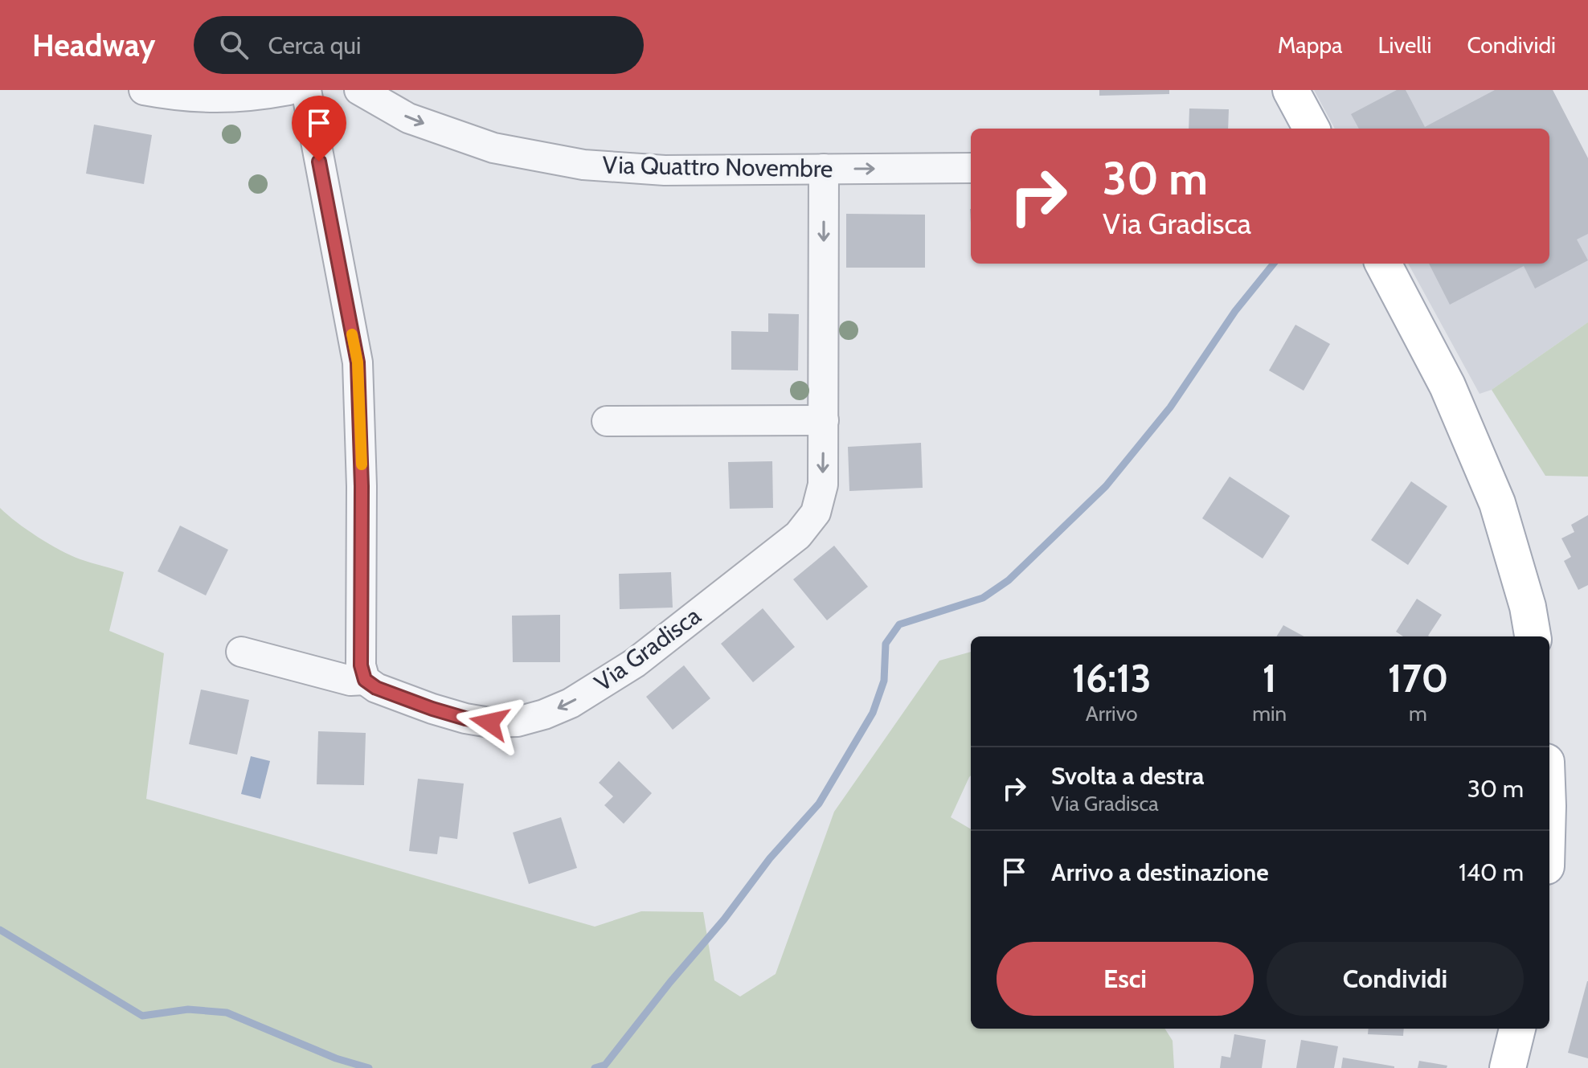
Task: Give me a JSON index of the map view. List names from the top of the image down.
{
  "streets": {
    "street": ["Via Quattro Novembre", "Via Gradisca"]
  },
  "crossings": [
    ["Via Quattro Novembre", "Via Gradisca"]
  ],
  "page": {
    "header": "Headway",
    "search": "Cerca qui",
    "nav": ["Mappa", "Livelli", "Condividi"],
    "turn": ["30 m", "Via Gradisca"],
    "eta": [
      "16:13",
      "Arrivo",
      "1",
      "min",
      "170",
      "m"
    ],
    "list": [
      {
        "name": "Svolta a destra",
        "note": "Via Gradisca",
        "value": "30 m"
      },
      {
        "name": "Arrivo a destinazione",
        "value": "140 m"
      }
    ],
    "buttons": ["Esci", "Condividi"]
  }
}
